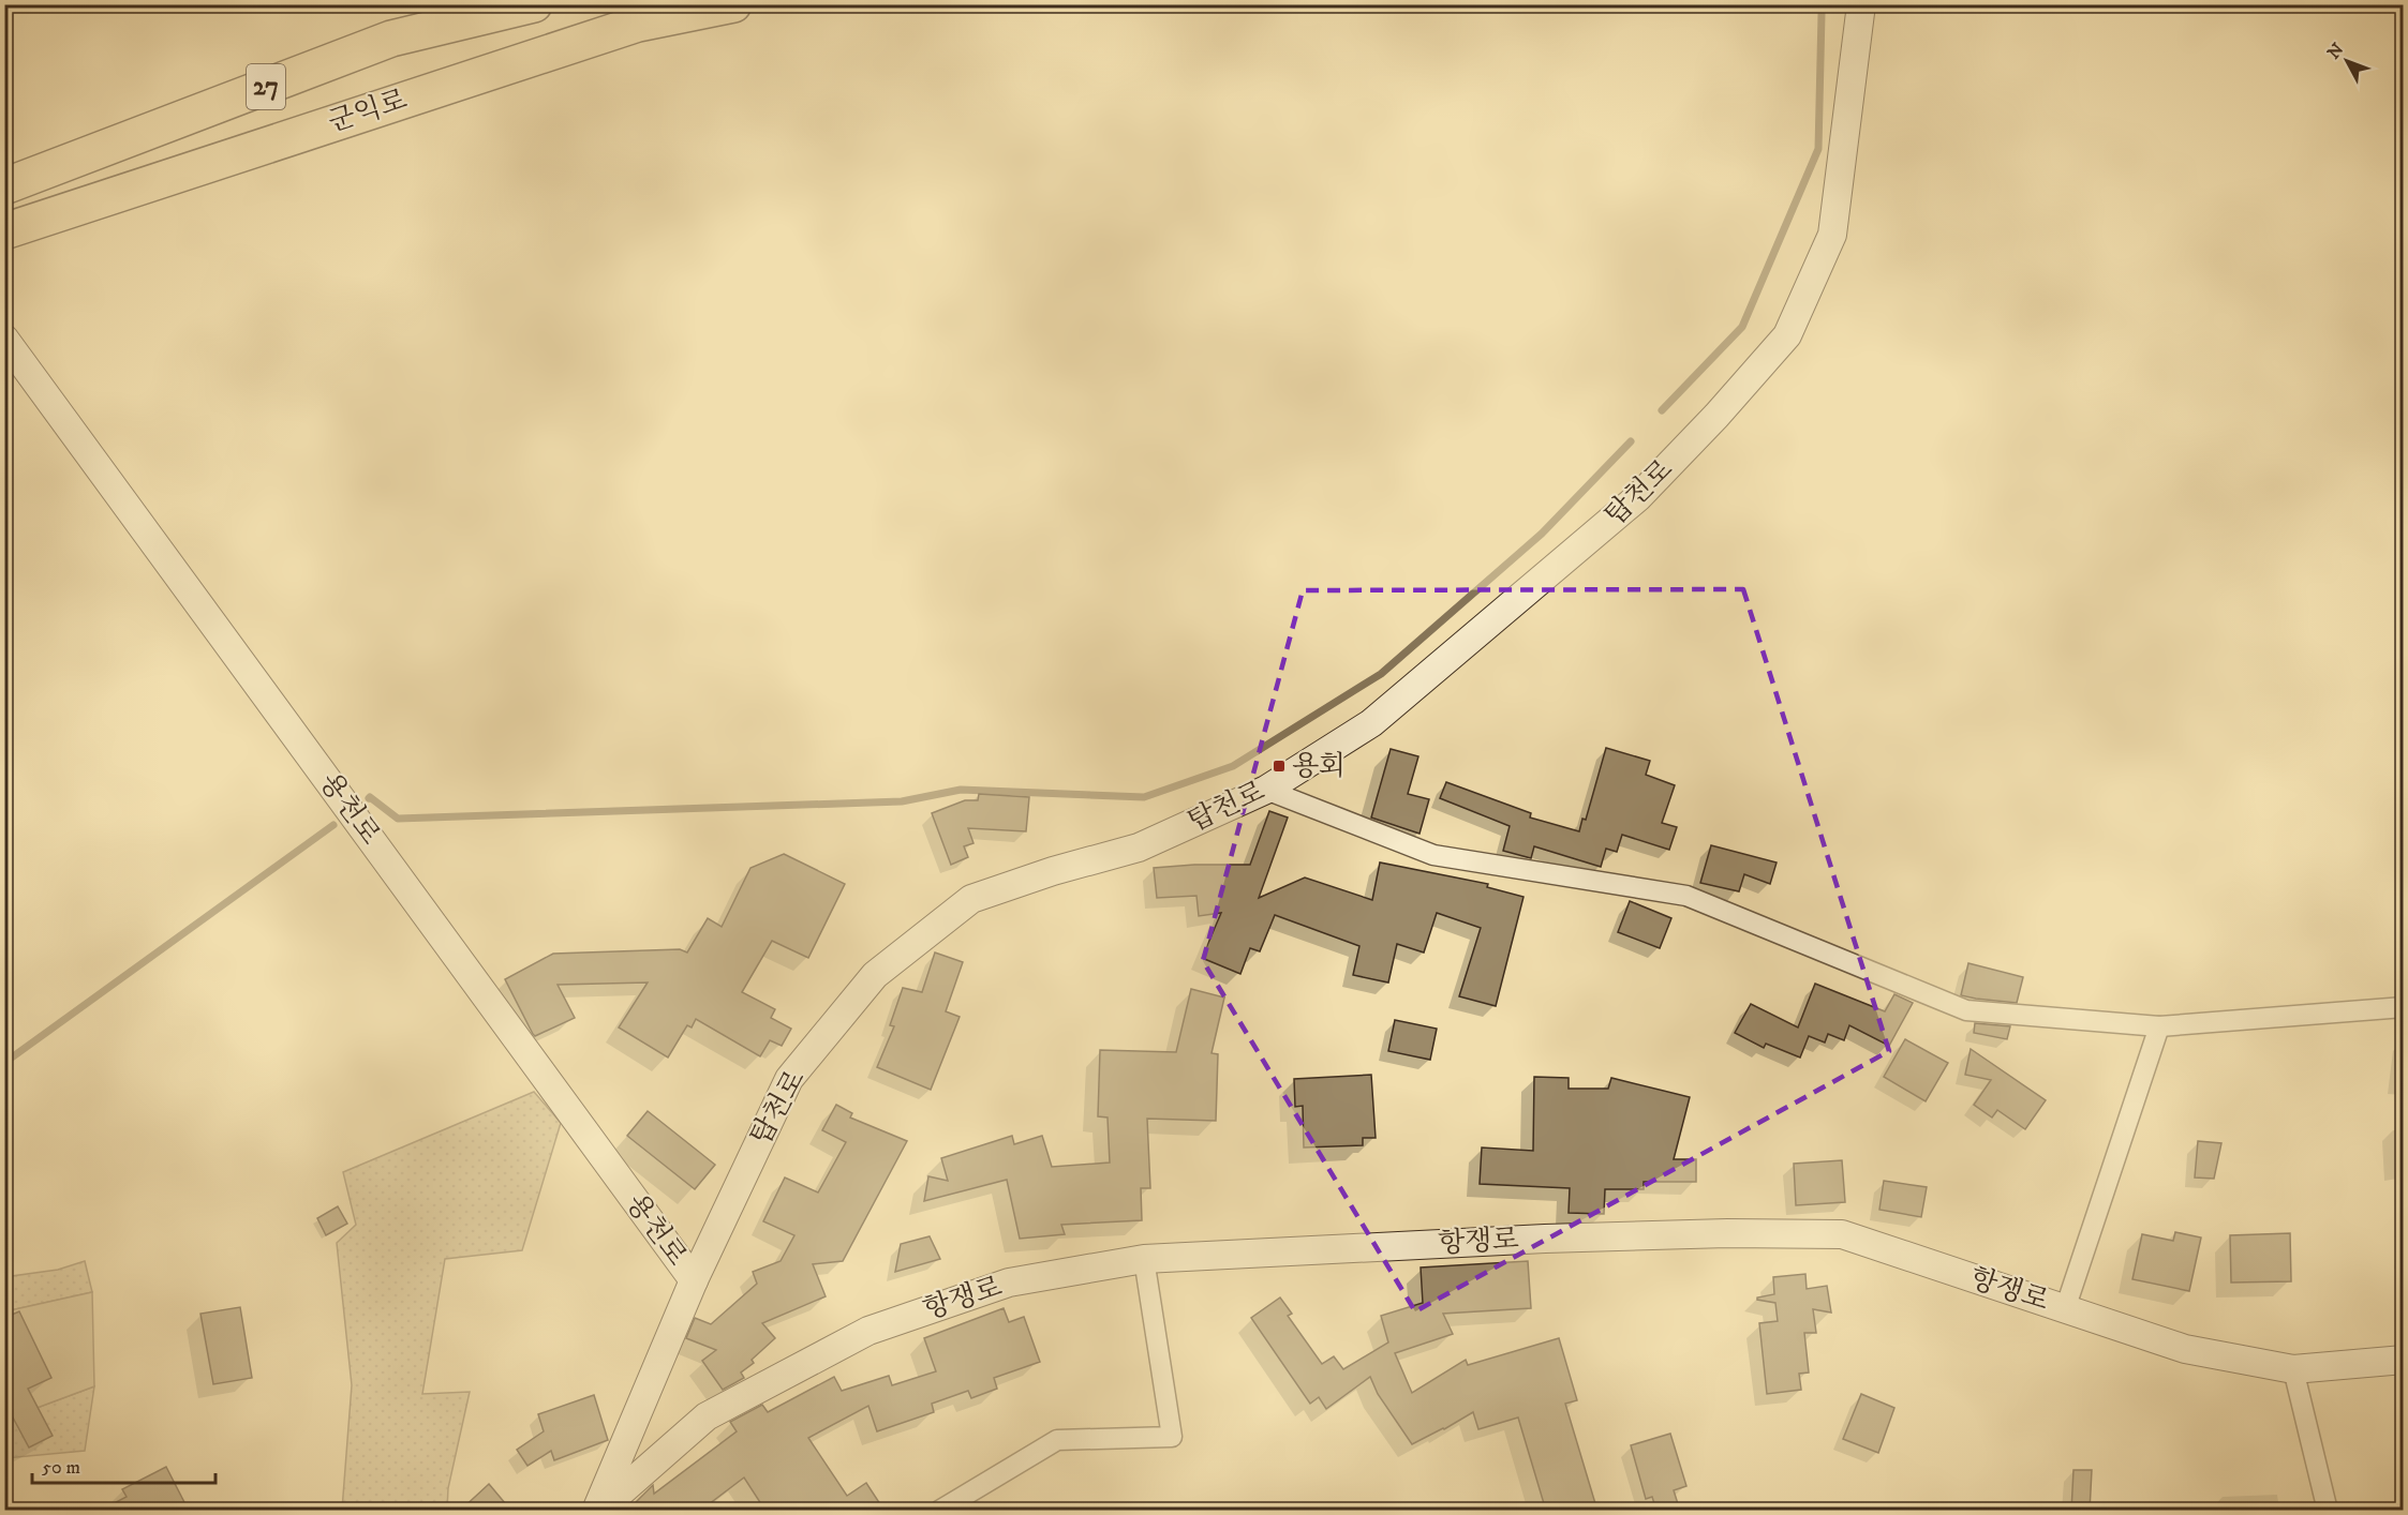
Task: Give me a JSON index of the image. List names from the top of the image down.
{
  "streets": {
    "highway": ["27", "군익로"],
    "street": ["탑천로", "용천로", "항쟁로"]
  },
  "crossings": [
    ["탑천로", "용천로"],
    ["탑천로", "항쟁로"]
  ],
  "places": {
    "transit": ["용회"]
  },
  "scale_bar": "50 m",
  "north": "top left"
}
